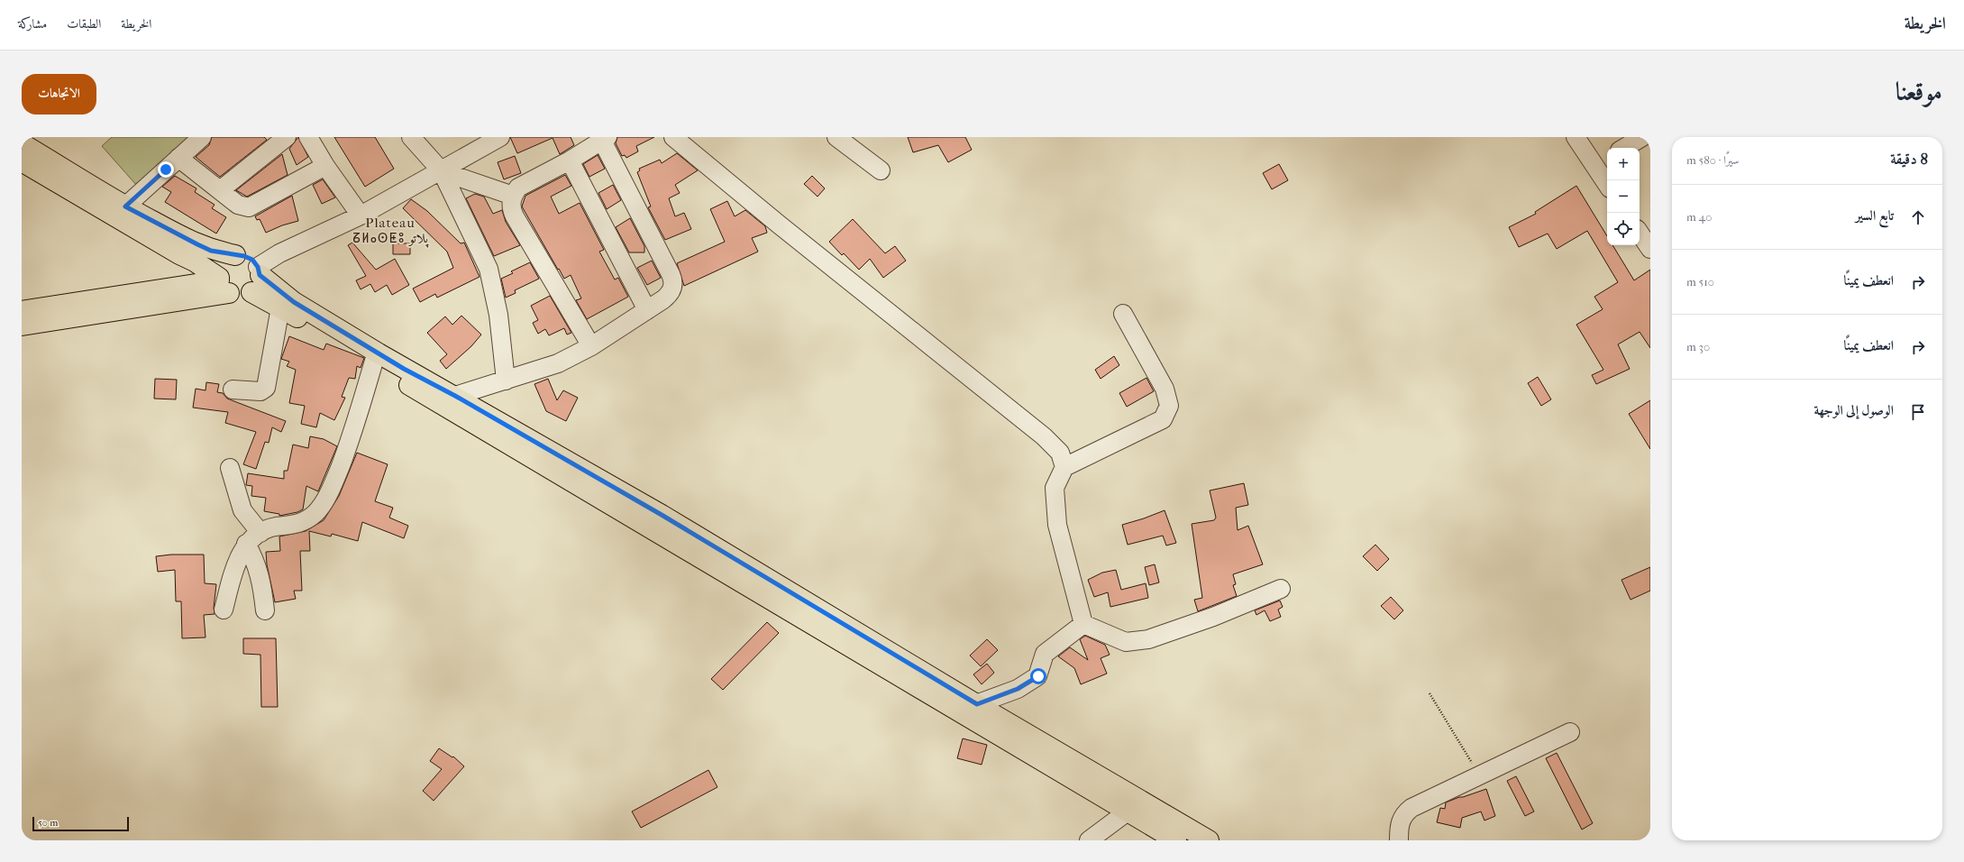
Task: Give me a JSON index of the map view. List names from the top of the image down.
{
  "districts": ["Plateau ⵒⵍⴰⵙⵟⵓ پلاتو"],
  "scale_bar": "50 m",
  "page": {
    "header": "الخريطة",
    "nav": ["الخريطة", "الطبقات", "مشاركة"],
    "title": "موقعنا",
    "buttons": "الاتجاهات",
    "heading": ["8 دقيقة", "سيرًا · 580 m"],
    "map_buttons": ["+", "−"],
    "list": [
      ["تابع السير", "40 m"],
      ["انعطف يمينًا", "510 m"],
      ["انعطف يمينًا", "30 m"],
      "الوصول إلى الوجهة"
    ],
    "scale": "50 m"
  }
}
